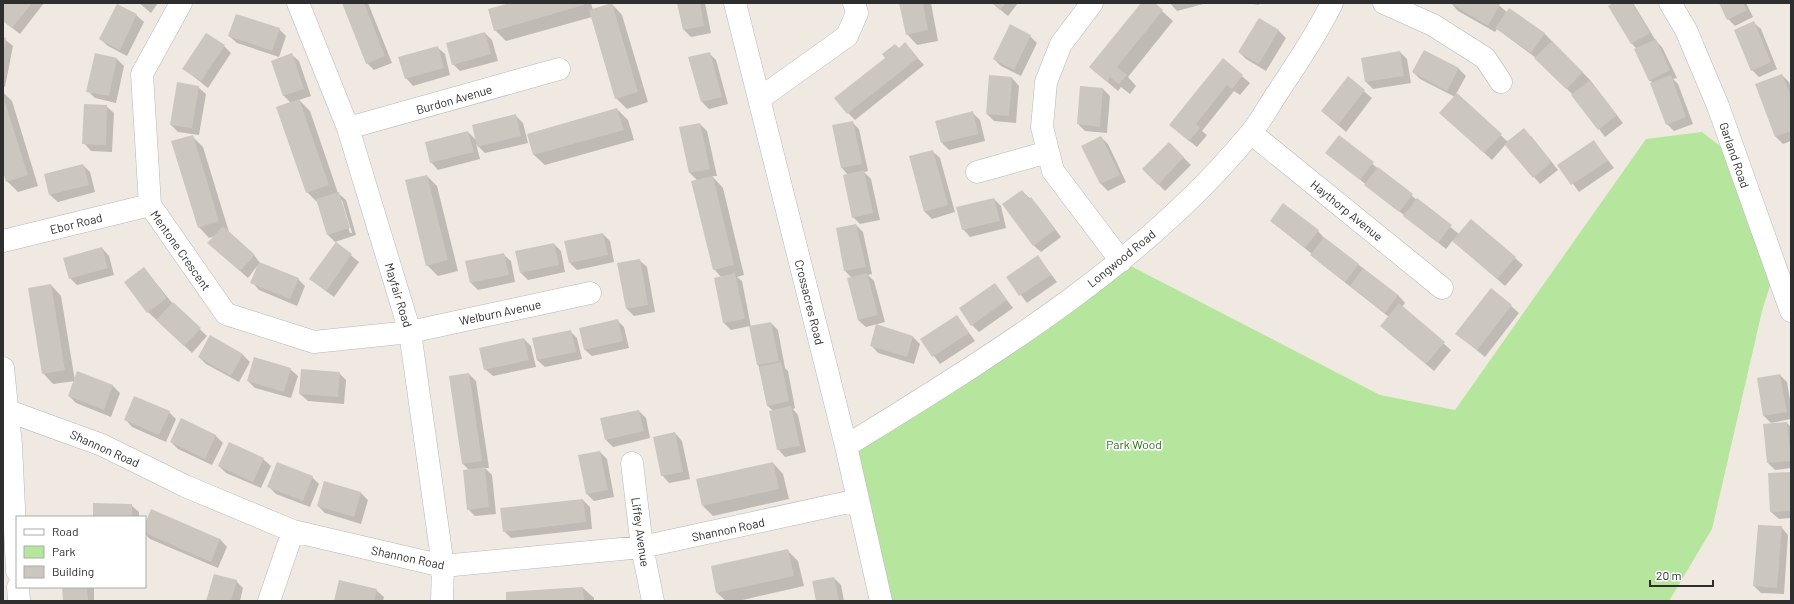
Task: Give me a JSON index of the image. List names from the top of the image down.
{
  "streets": {
    "street": [
      "Burdon Avenue",
      "Garland Road",
      "Haythorp Avenue",
      "Ebor Road",
      "Mentone Crescent",
      "Longwood Road",
      "Mayfair Road",
      "Crossacres Road",
      "Welburn Avenue",
      "Shannon Road",
      "Liffey Avenue"
    ]
  },
  "crossings": [
    ["Burdon Avenue", "Mayfair Road"],
    ["Haythorp Avenue", "Longwood Road"],
    ["Ebor Road", "Mentone Crescent"],
    ["Mentone Crescent", "Mayfair Road"],
    ["Mentone Crescent", "Welburn Avenue"],
    ["Longwood Road", "Crossacres Road"],
    ["Mayfair Road", "Welburn Avenue"],
    ["Mayfair Road", "Shannon Road"],
    ["Crossacres Road", "Shannon Road"],
    ["Shannon Road", "Liffey Avenue"]
  ],
  "parks": ["Park Wood"],
  "legend": ["Road", "Park", "Building"],
  "scale_bar": "20 m"
}
